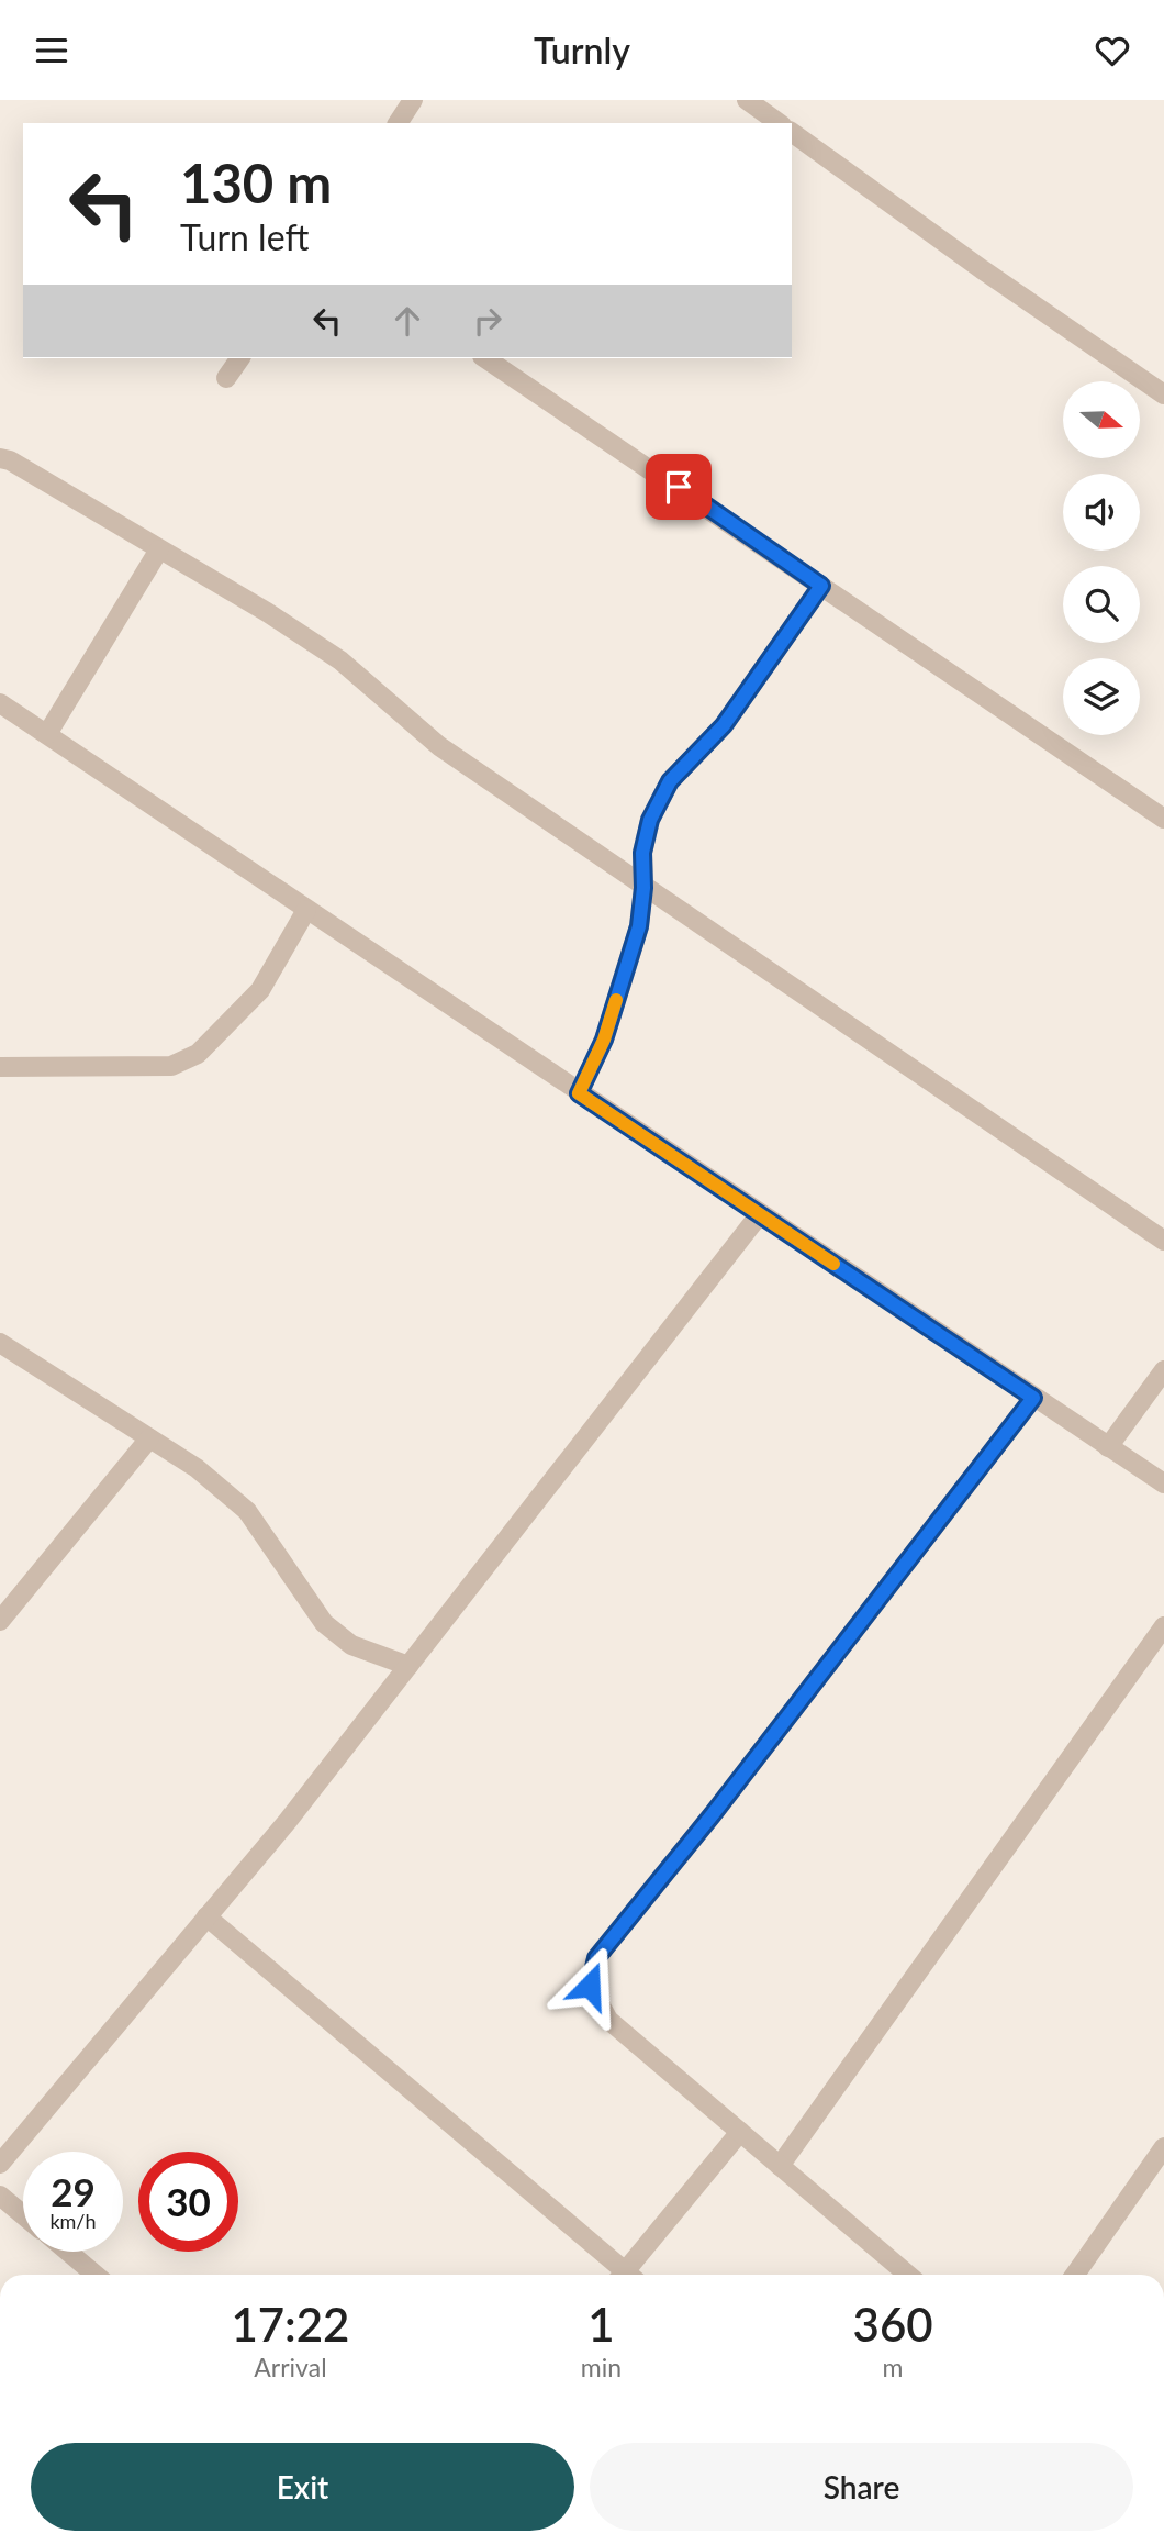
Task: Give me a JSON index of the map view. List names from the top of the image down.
{
  "north": "right",
  "page": {
    "header": "Turnly",
    "turn": ["130 m", "Turn left"],
    "speed": "29 km/h",
    "limit": "30",
    "eta": [
      "17:22",
      "Arrival",
      "1",
      "min",
      "360",
      "m"
    ],
    "buttons": ["Exit", "Share"]
  }
}
